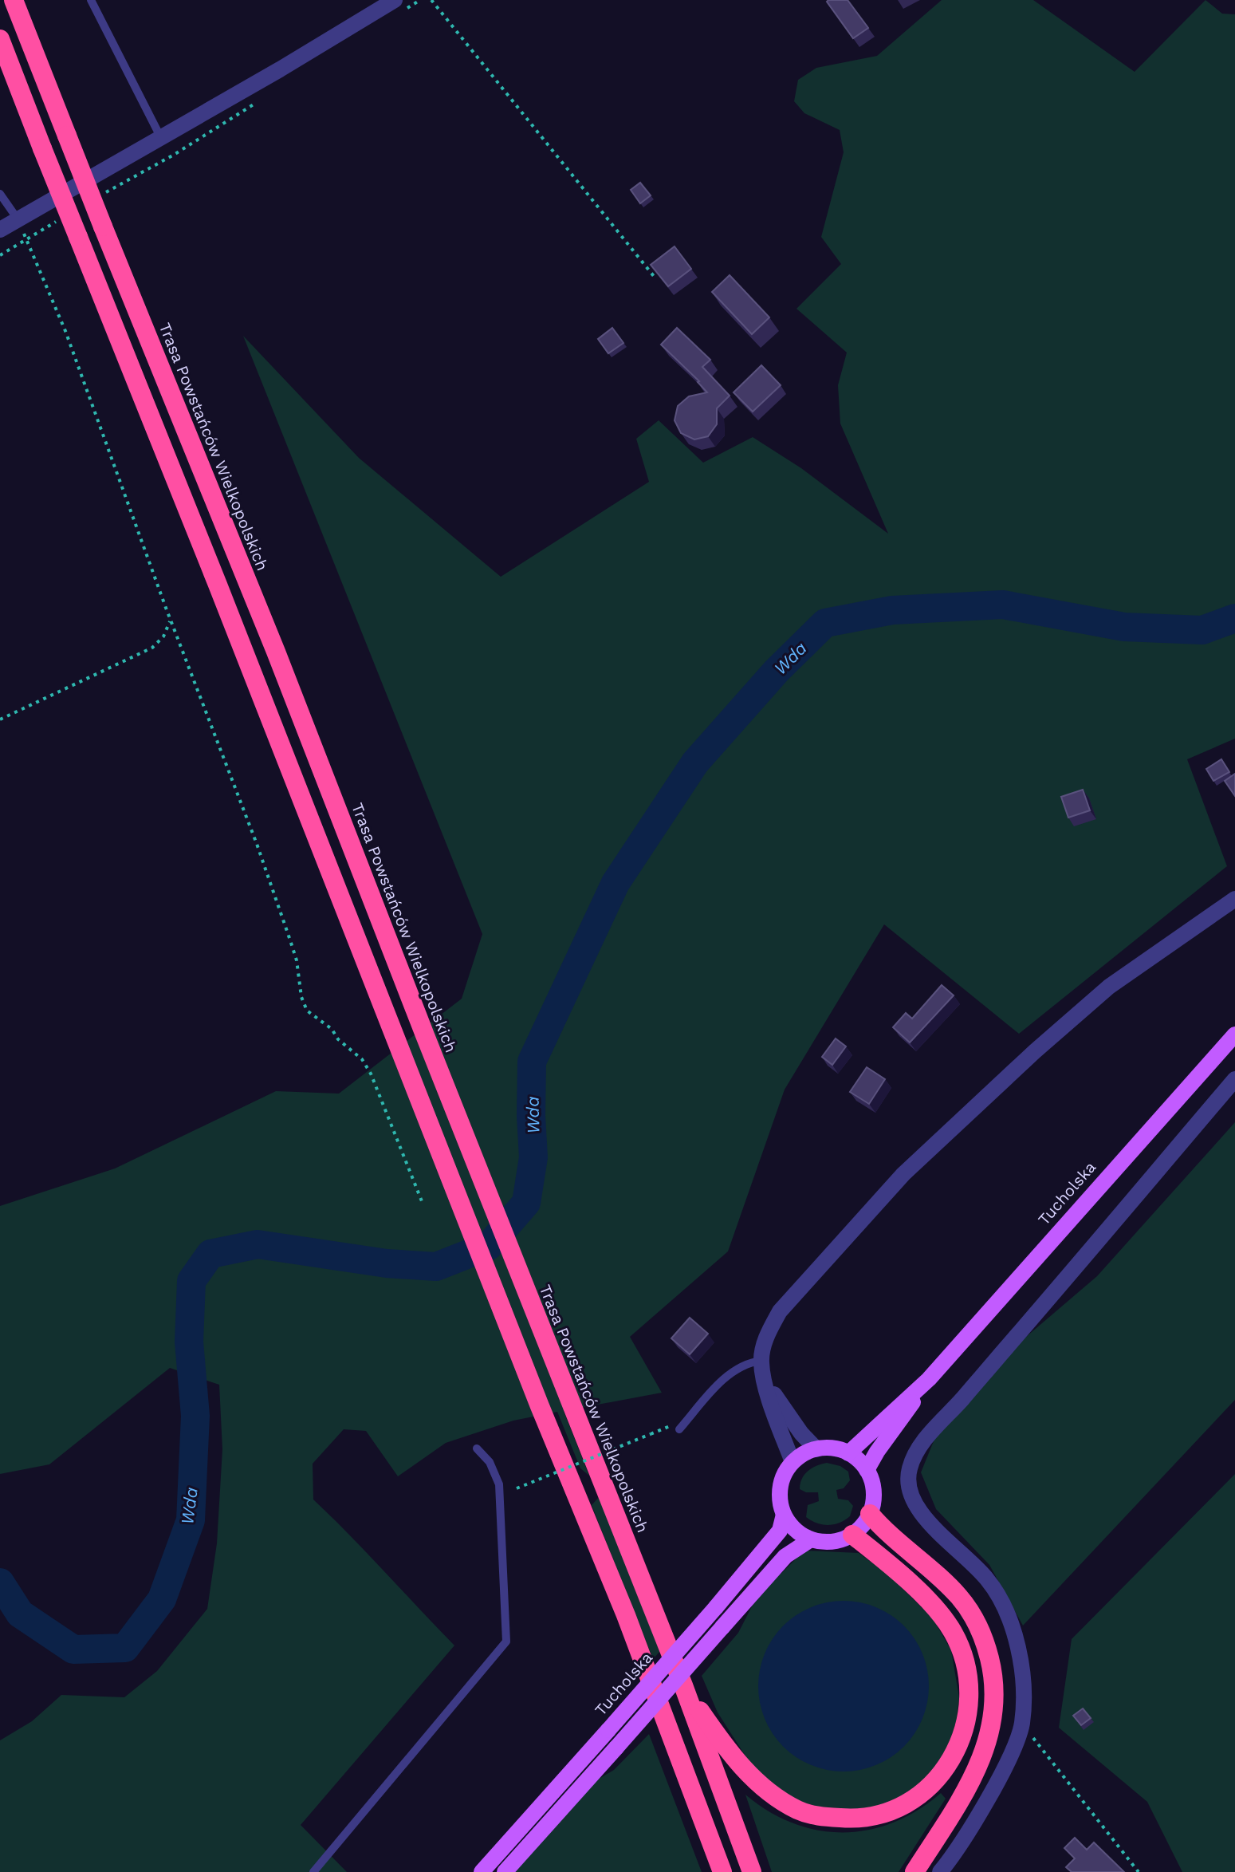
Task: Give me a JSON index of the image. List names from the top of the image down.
{
  "streets": {
    "highway": ["Trasa Powstańców Wielkopolskich"],
    "main road": ["Tucholska"]
  },
  "water": ["Wda"]
}
